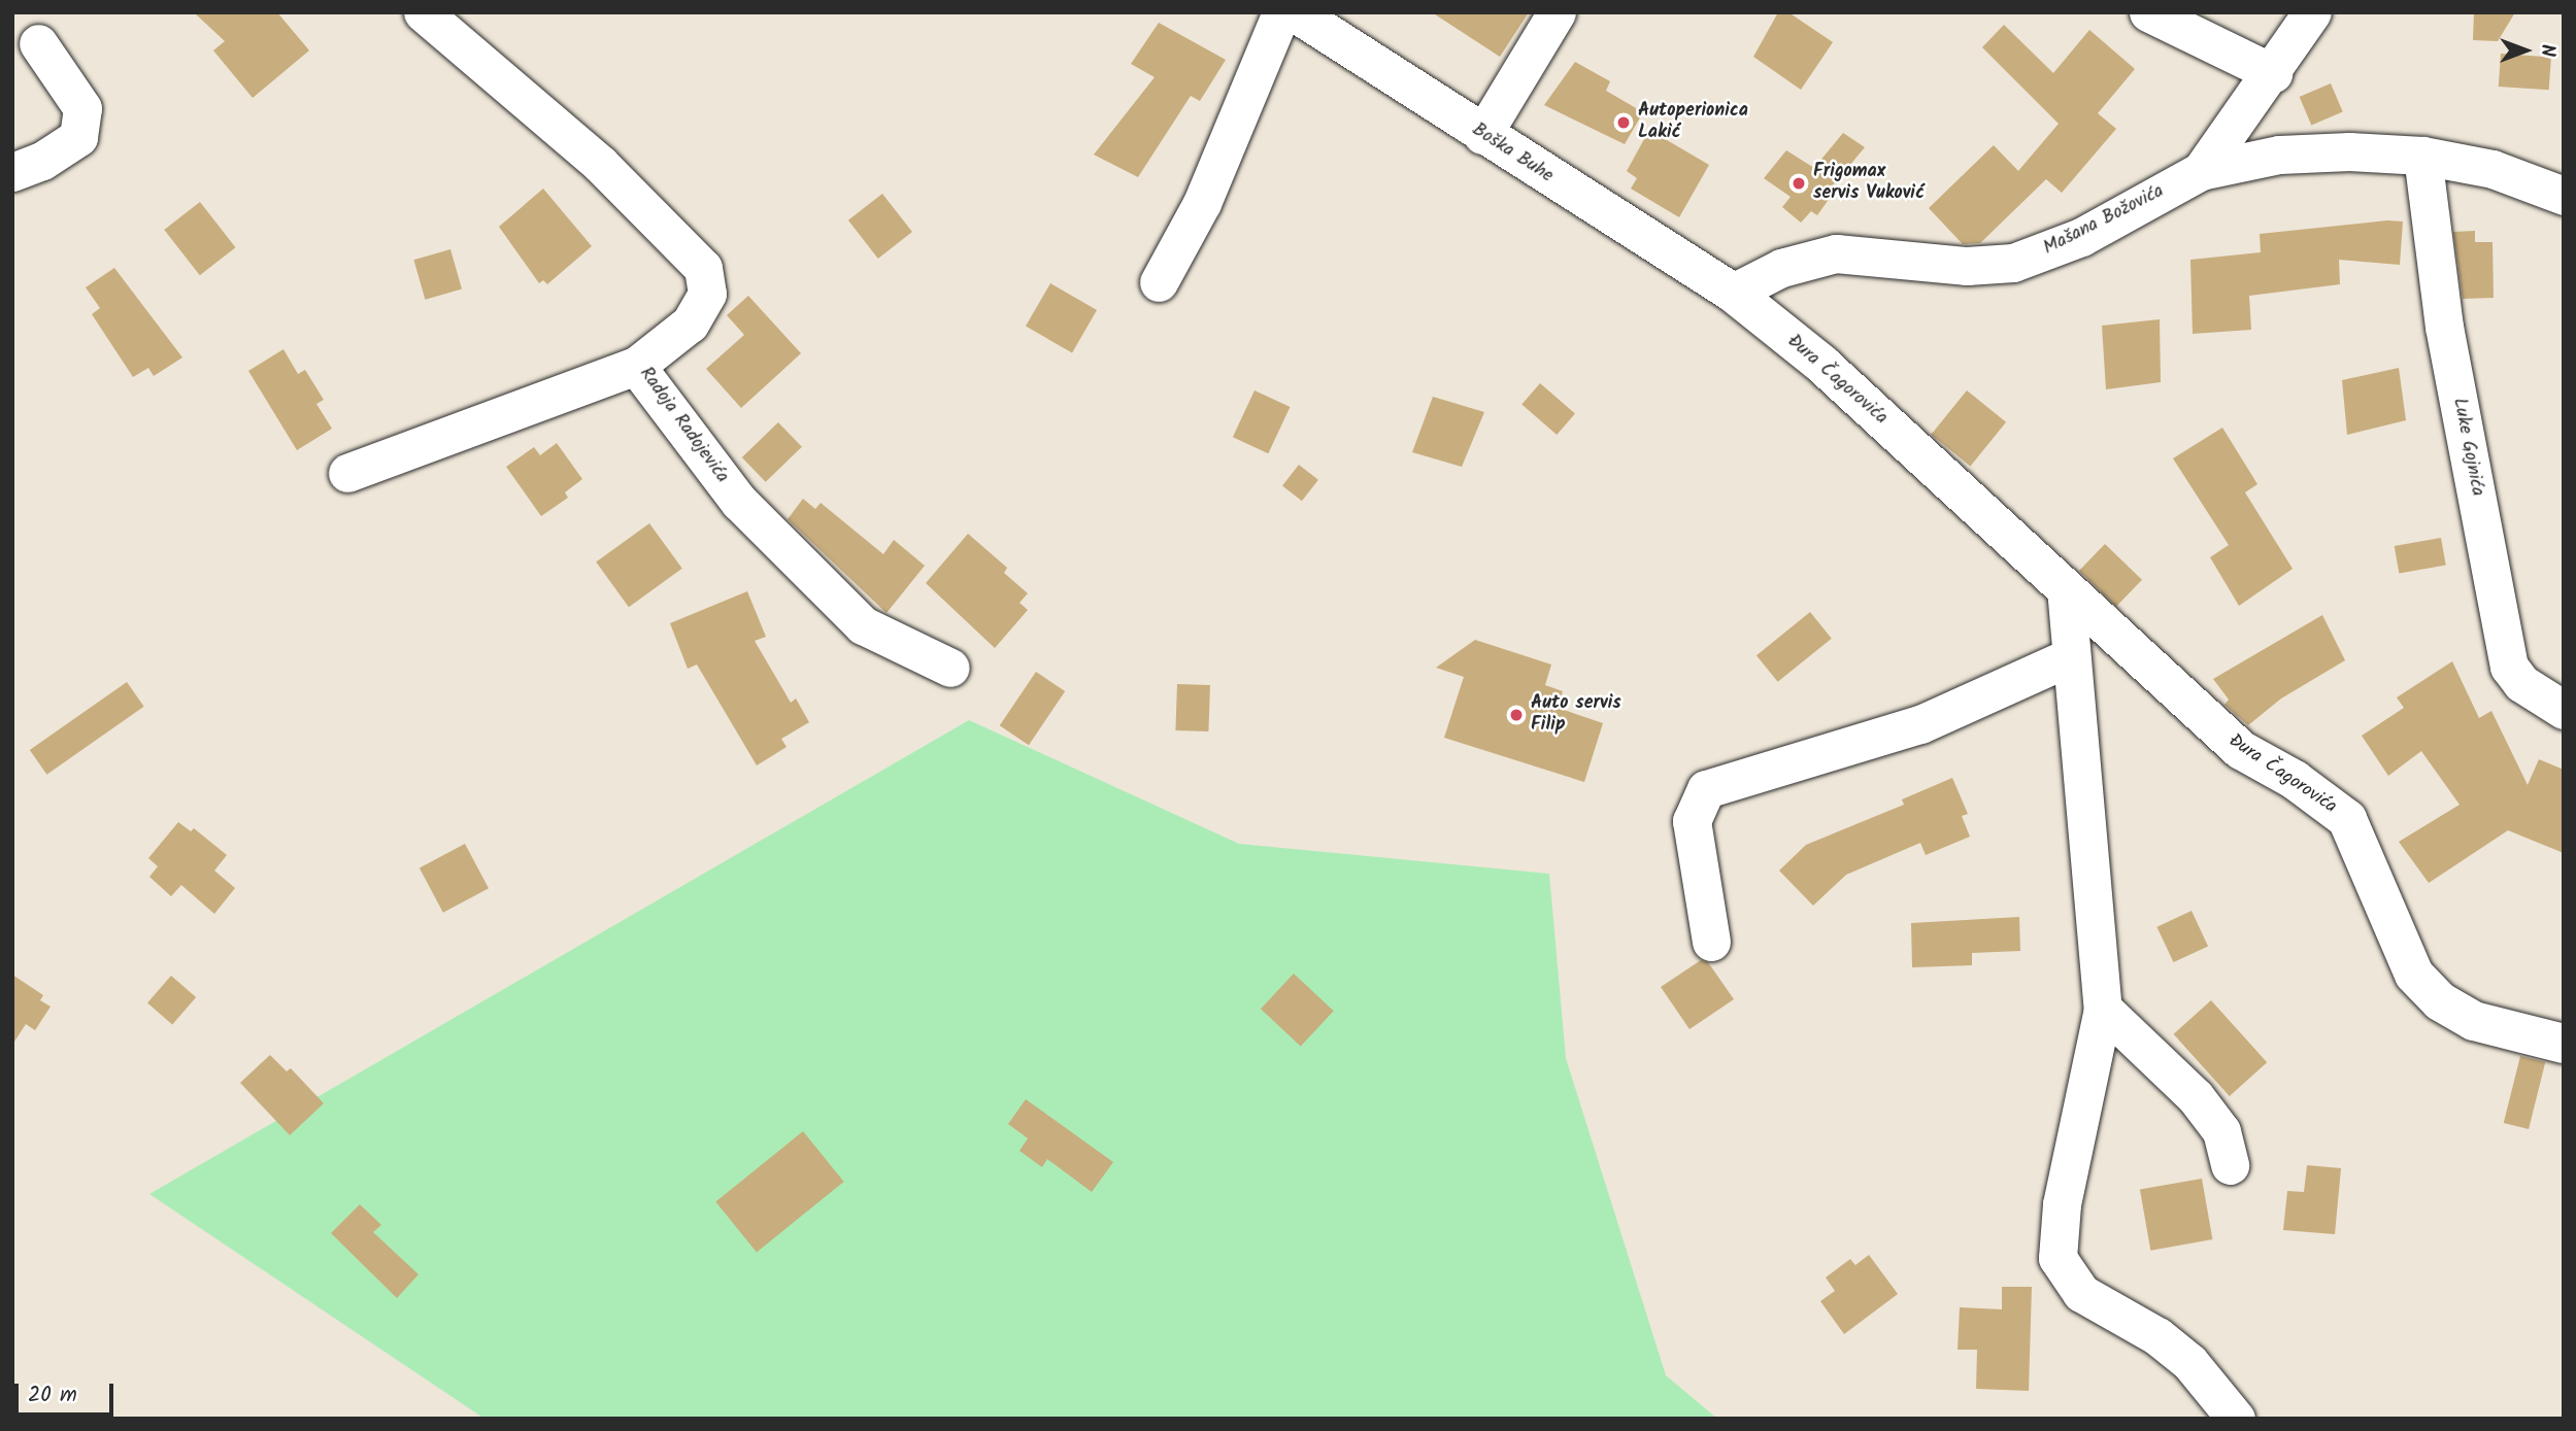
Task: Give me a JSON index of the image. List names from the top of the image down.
{
  "streets": {
    "street": [
      "Boška Buhe",
      "Mašana Božovića",
      "Đura Čagorovića",
      "Radoja Radojevića",
      "Luke Gojnića"
    ]
  },
  "crossings": [
    ["Boška Buhe", "Mašana Božovića"],
    ["Boška Buhe", "Đura Čagorovića"],
    ["Mašana Božovića", "Đura Čagorovića"]
  ],
  "places": ["Autoperionica Lakić", "Frigomax servis Vuković", "Auto servis Filip"],
  "scale_bar": "20 m",
  "north": "right"
}
